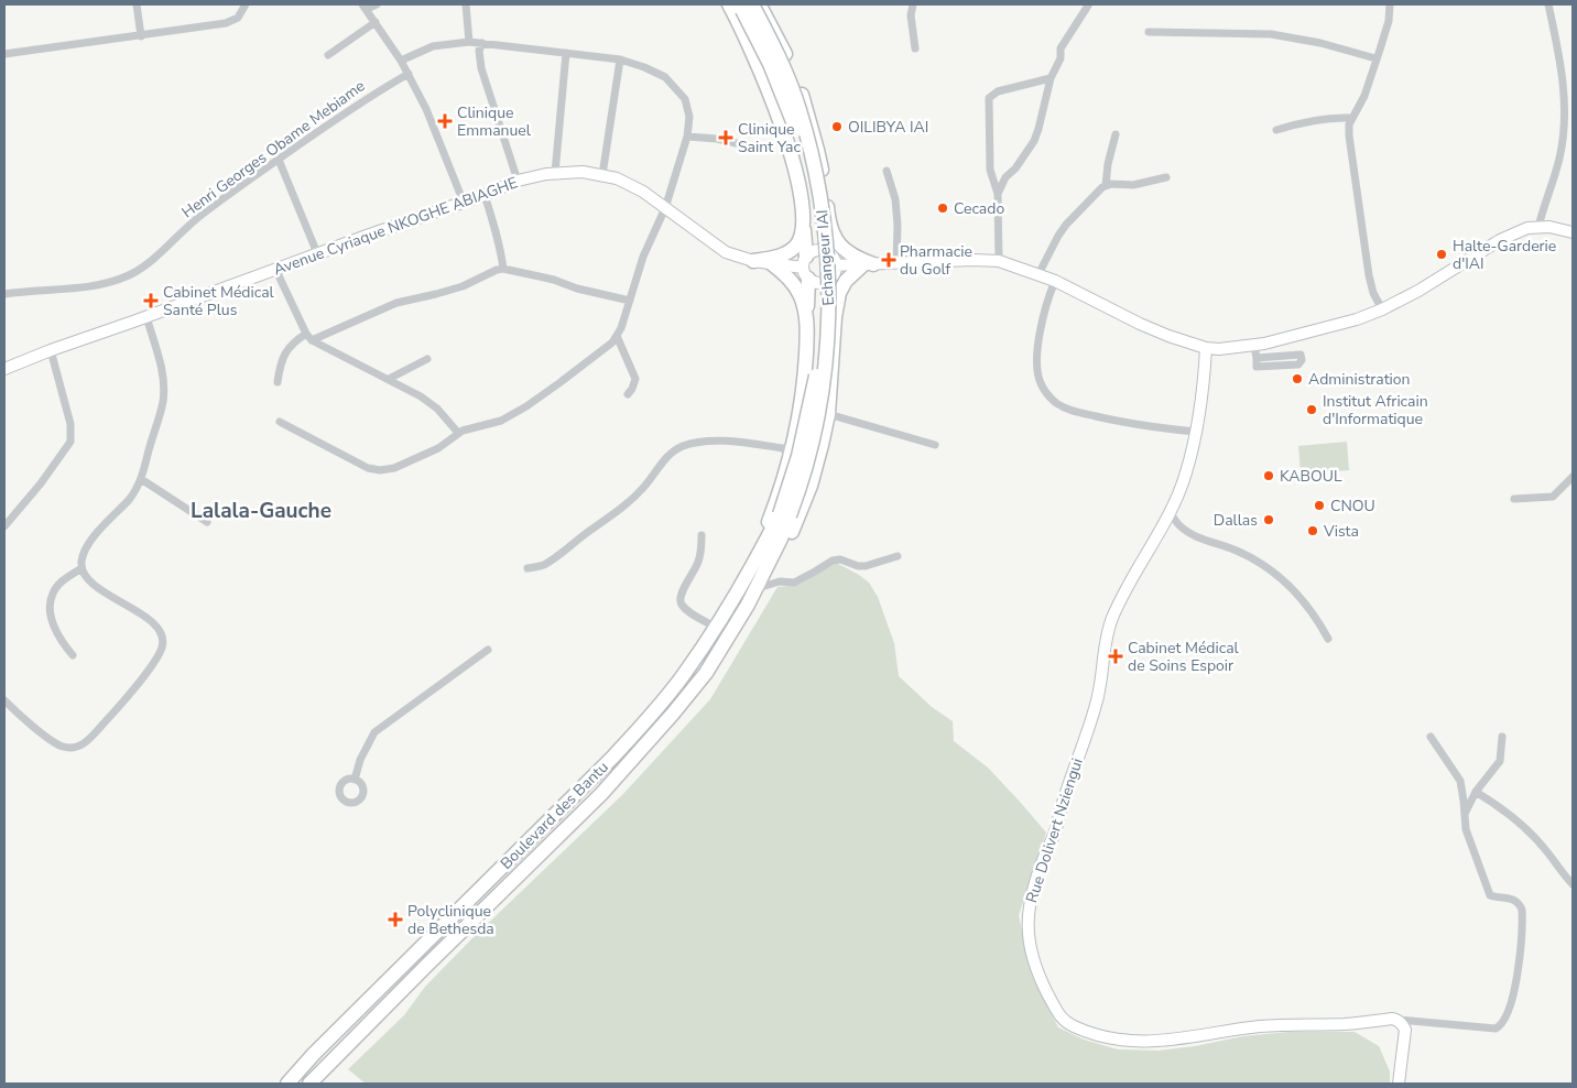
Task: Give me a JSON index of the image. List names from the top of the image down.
{
  "streets": {
    "highway": ["Echangeur IAI", "Boulevard des Bantu"],
    "street": ["Henri Georges Obame Mebiame", "Avenue Cyriaque NKOGHE ABIAGHE", "Rue Dolivert Nziengui"]
  },
  "crossings": [
    ["Echangeur IAI", "Boulevard des Bantu"]
  ],
  "districts": ["Lalala-Gauche"],
  "places": {
    "health": [
      "Clinique Emmanuel",
      "Clinique Saint Yac",
      "Pharmacie du Golf",
      "Cabinet Médical Santé Plus",
      "Cabinet Médical de Soins Espoir",
      "Polyclinique de Bethesda"
    ],
    "other": [
      "OILIBYA IAI",
      "Cecado",
      "Halte-Garderie d'IAI",
      "Administration",
      "Institut Africain d'Informatique",
      "KABOUL",
      "CNOU",
      "Dallas",
      "Vista"
    ]
  }
}
